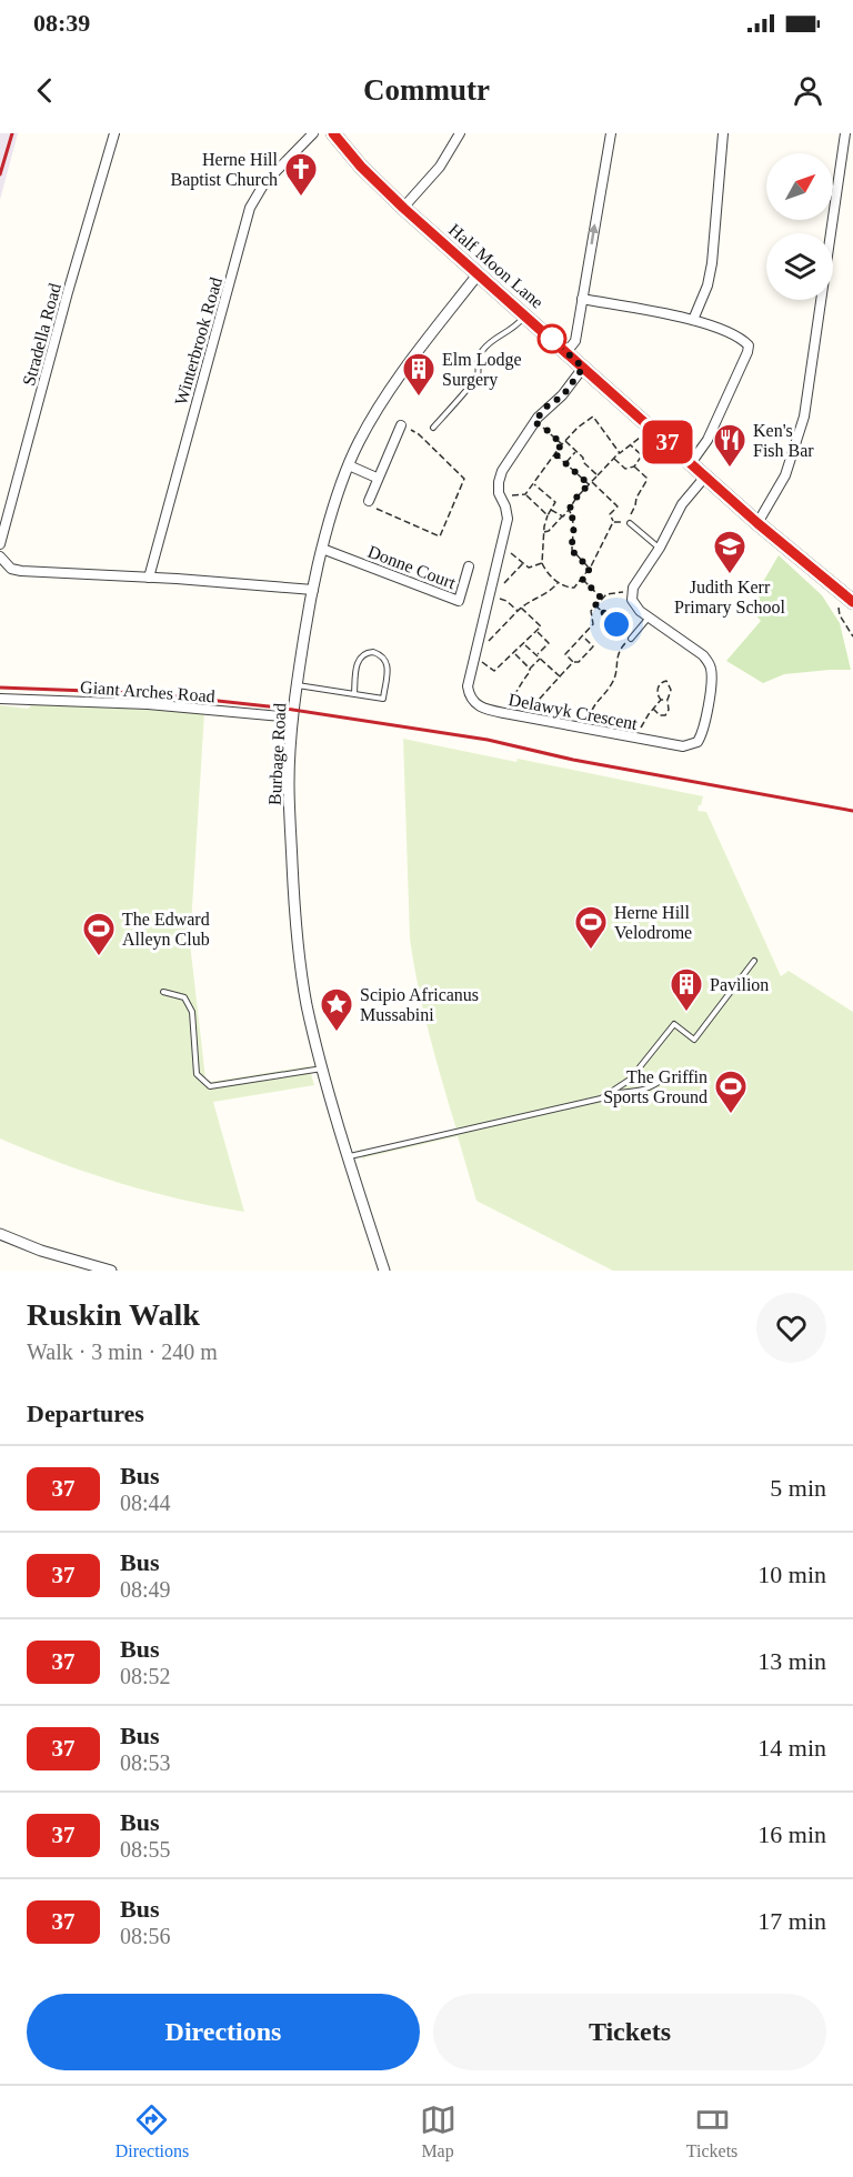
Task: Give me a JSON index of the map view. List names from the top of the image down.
{
  "streets": {
    "main road": ["Half Moon Lane"],
    "street": [
      "Stradella Road",
      "Winterbrook Road",
      "Donne Court",
      "Giant Arches Road",
      "Delawyk Crescent",
      "Burbage Road"
    ]
  },
  "crossings": [
    ["Half Moon Lane", "Delawyk Crescent"],
    ["Half Moon Lane", "Burbage Road"],
    ["Donne Court", "Burbage Road"],
    ["Giant Arches Road", "Burbage Road"]
  ],
  "places": {
    "church": ["Herne Hill Baptist Church"],
    "building": ["Elm Lodge Surgery", "Pavilion"],
    "restaurant": ["Ken's Fish Bar"],
    "school or university": ["Judith Kerr Primary School"],
    "sports": ["Herne Hill Velodrome", "The Edward Alleyn Club", "The Griffin Sports Ground"],
    "place": ["Scipio Africanus Mussabini"]
  },
  "lines": ["bus line 37"],
  "north": "top right",
  "page": {
    "status": "08:39",
    "header": "Commutr",
    "on_map": "37",
    "heading": [
      ["Ruskin Walk", "Walk · 3 min · 240 m"],
      "Departures"
    ],
    "list": [
      {
        "mark": "37",
        "name": "Bus",
        "note": "08:44",
        "value": "5 min"
      },
      {
        "mark": "37",
        "name": "Bus",
        "note": "08:49",
        "value": "10 min"
      },
      {
        "mark": "37",
        "name": "Bus",
        "note": "08:52",
        "value": "13 min"
      },
      {
        "mark": "37",
        "name": "Bus",
        "note": "08:53",
        "value": "14 min"
      },
      {
        "mark": "37",
        "name": "Bus",
        "note": "08:55",
        "value": "16 min"
      },
      {
        "mark": "37",
        "name": "Bus",
        "note": "08:56",
        "value": "17 min"
      }
    ],
    "buttons": ["Directions", "Tickets"],
    "tabs": ["Directions", "Map", "Tickets"]
  }
}
